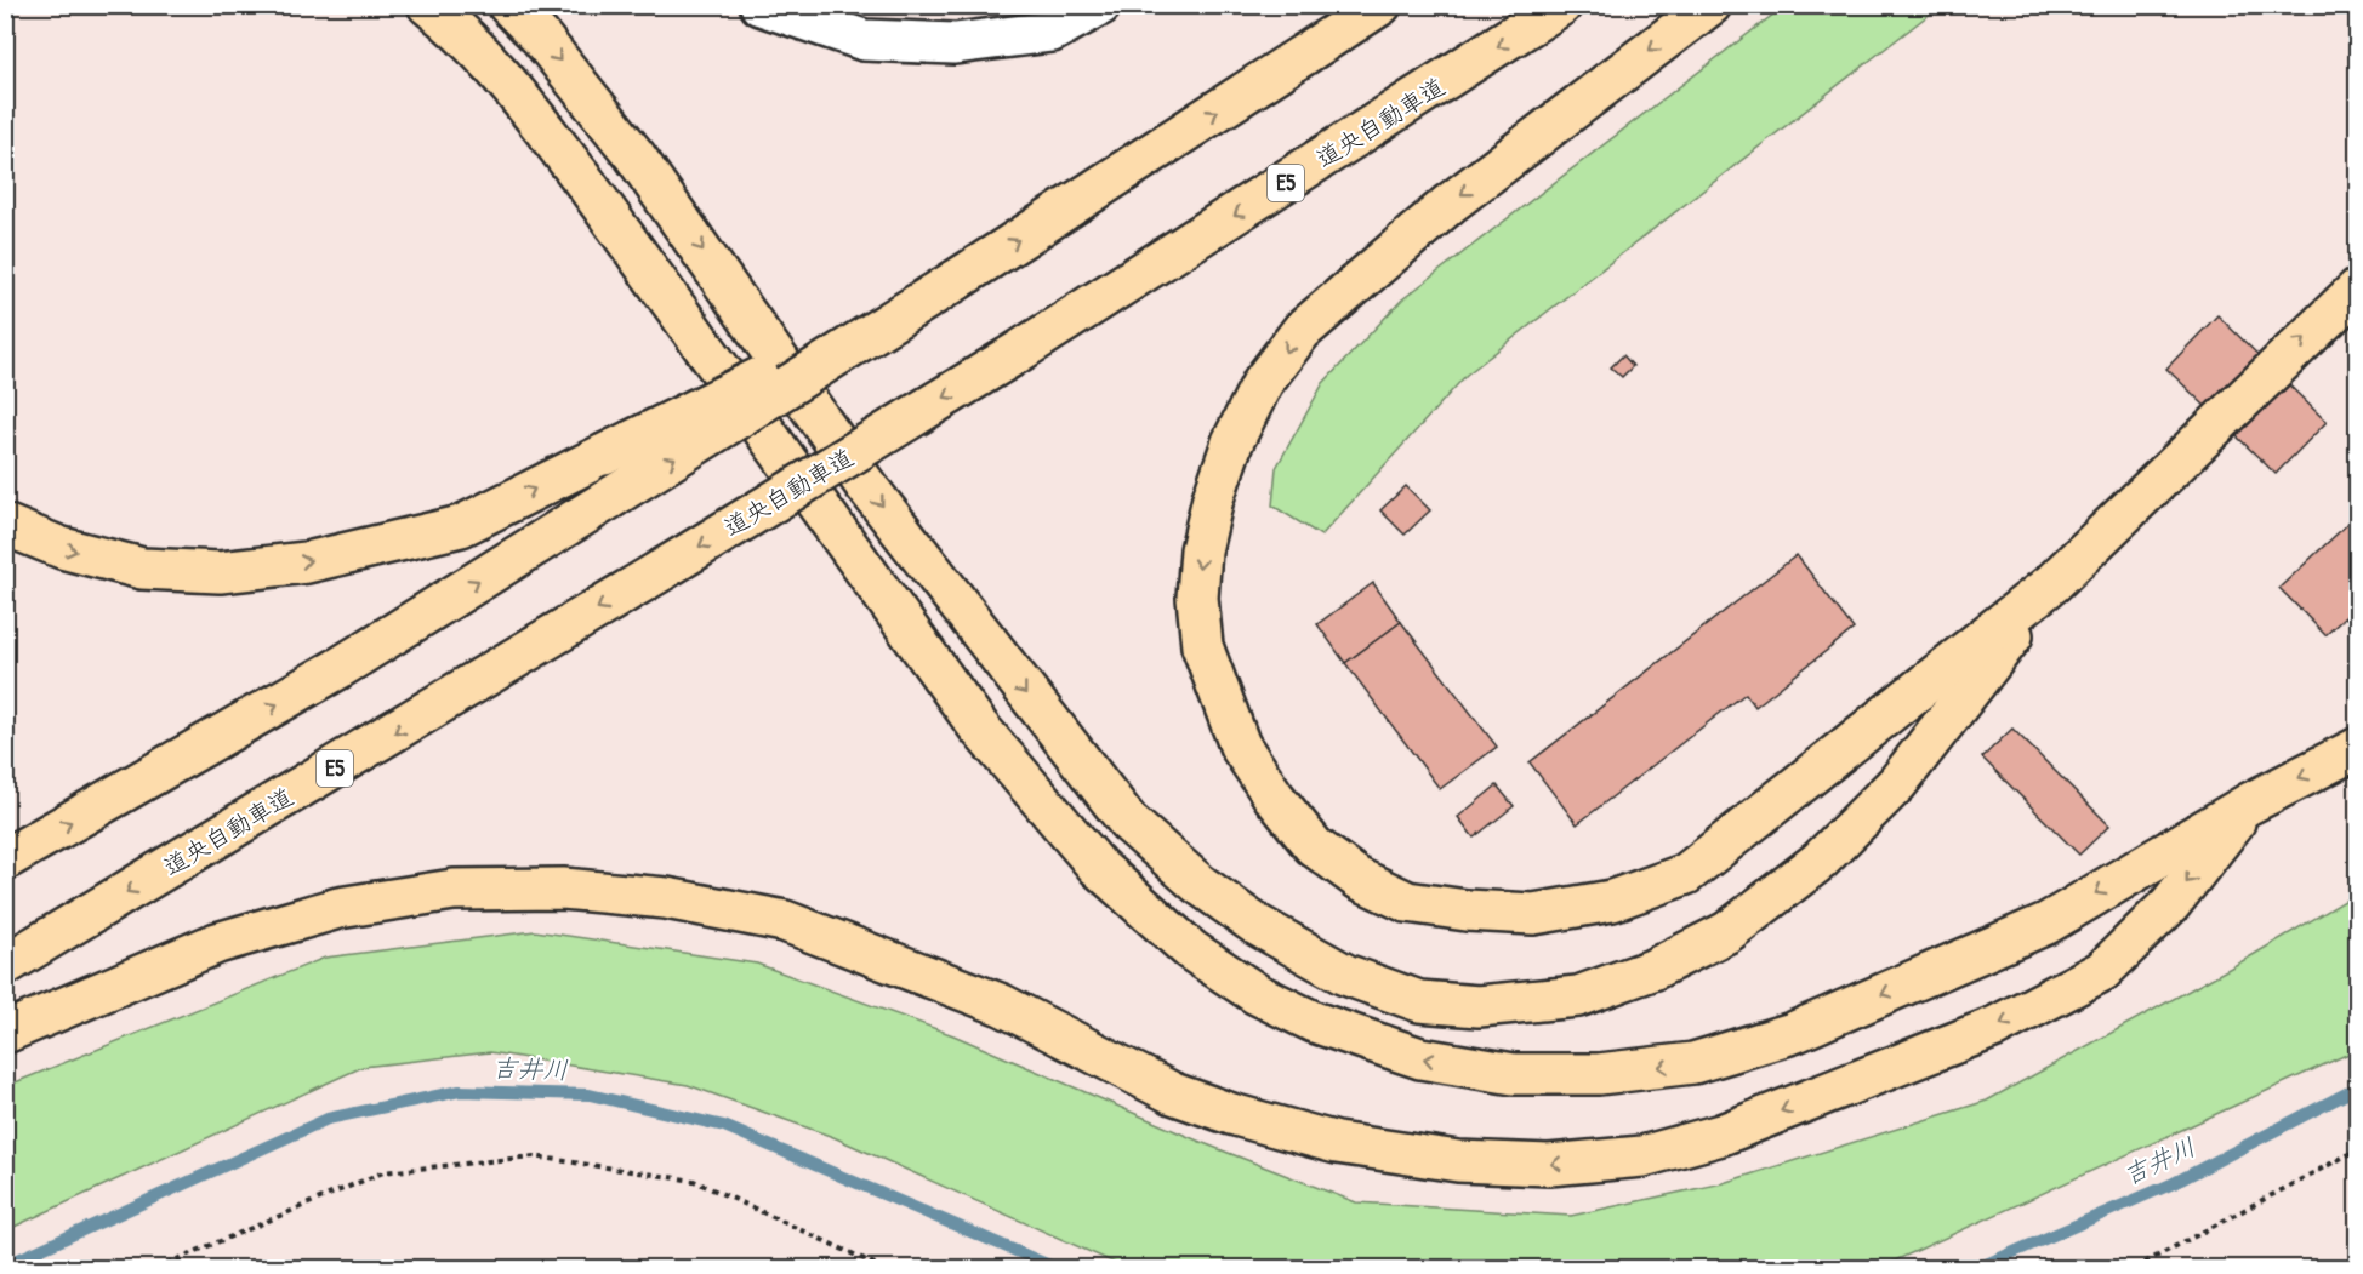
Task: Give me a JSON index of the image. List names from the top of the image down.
{
  "streets": {
    "highway": ["道央自動車道", "E5"]
  },
  "water": ["吉井川"]
}
